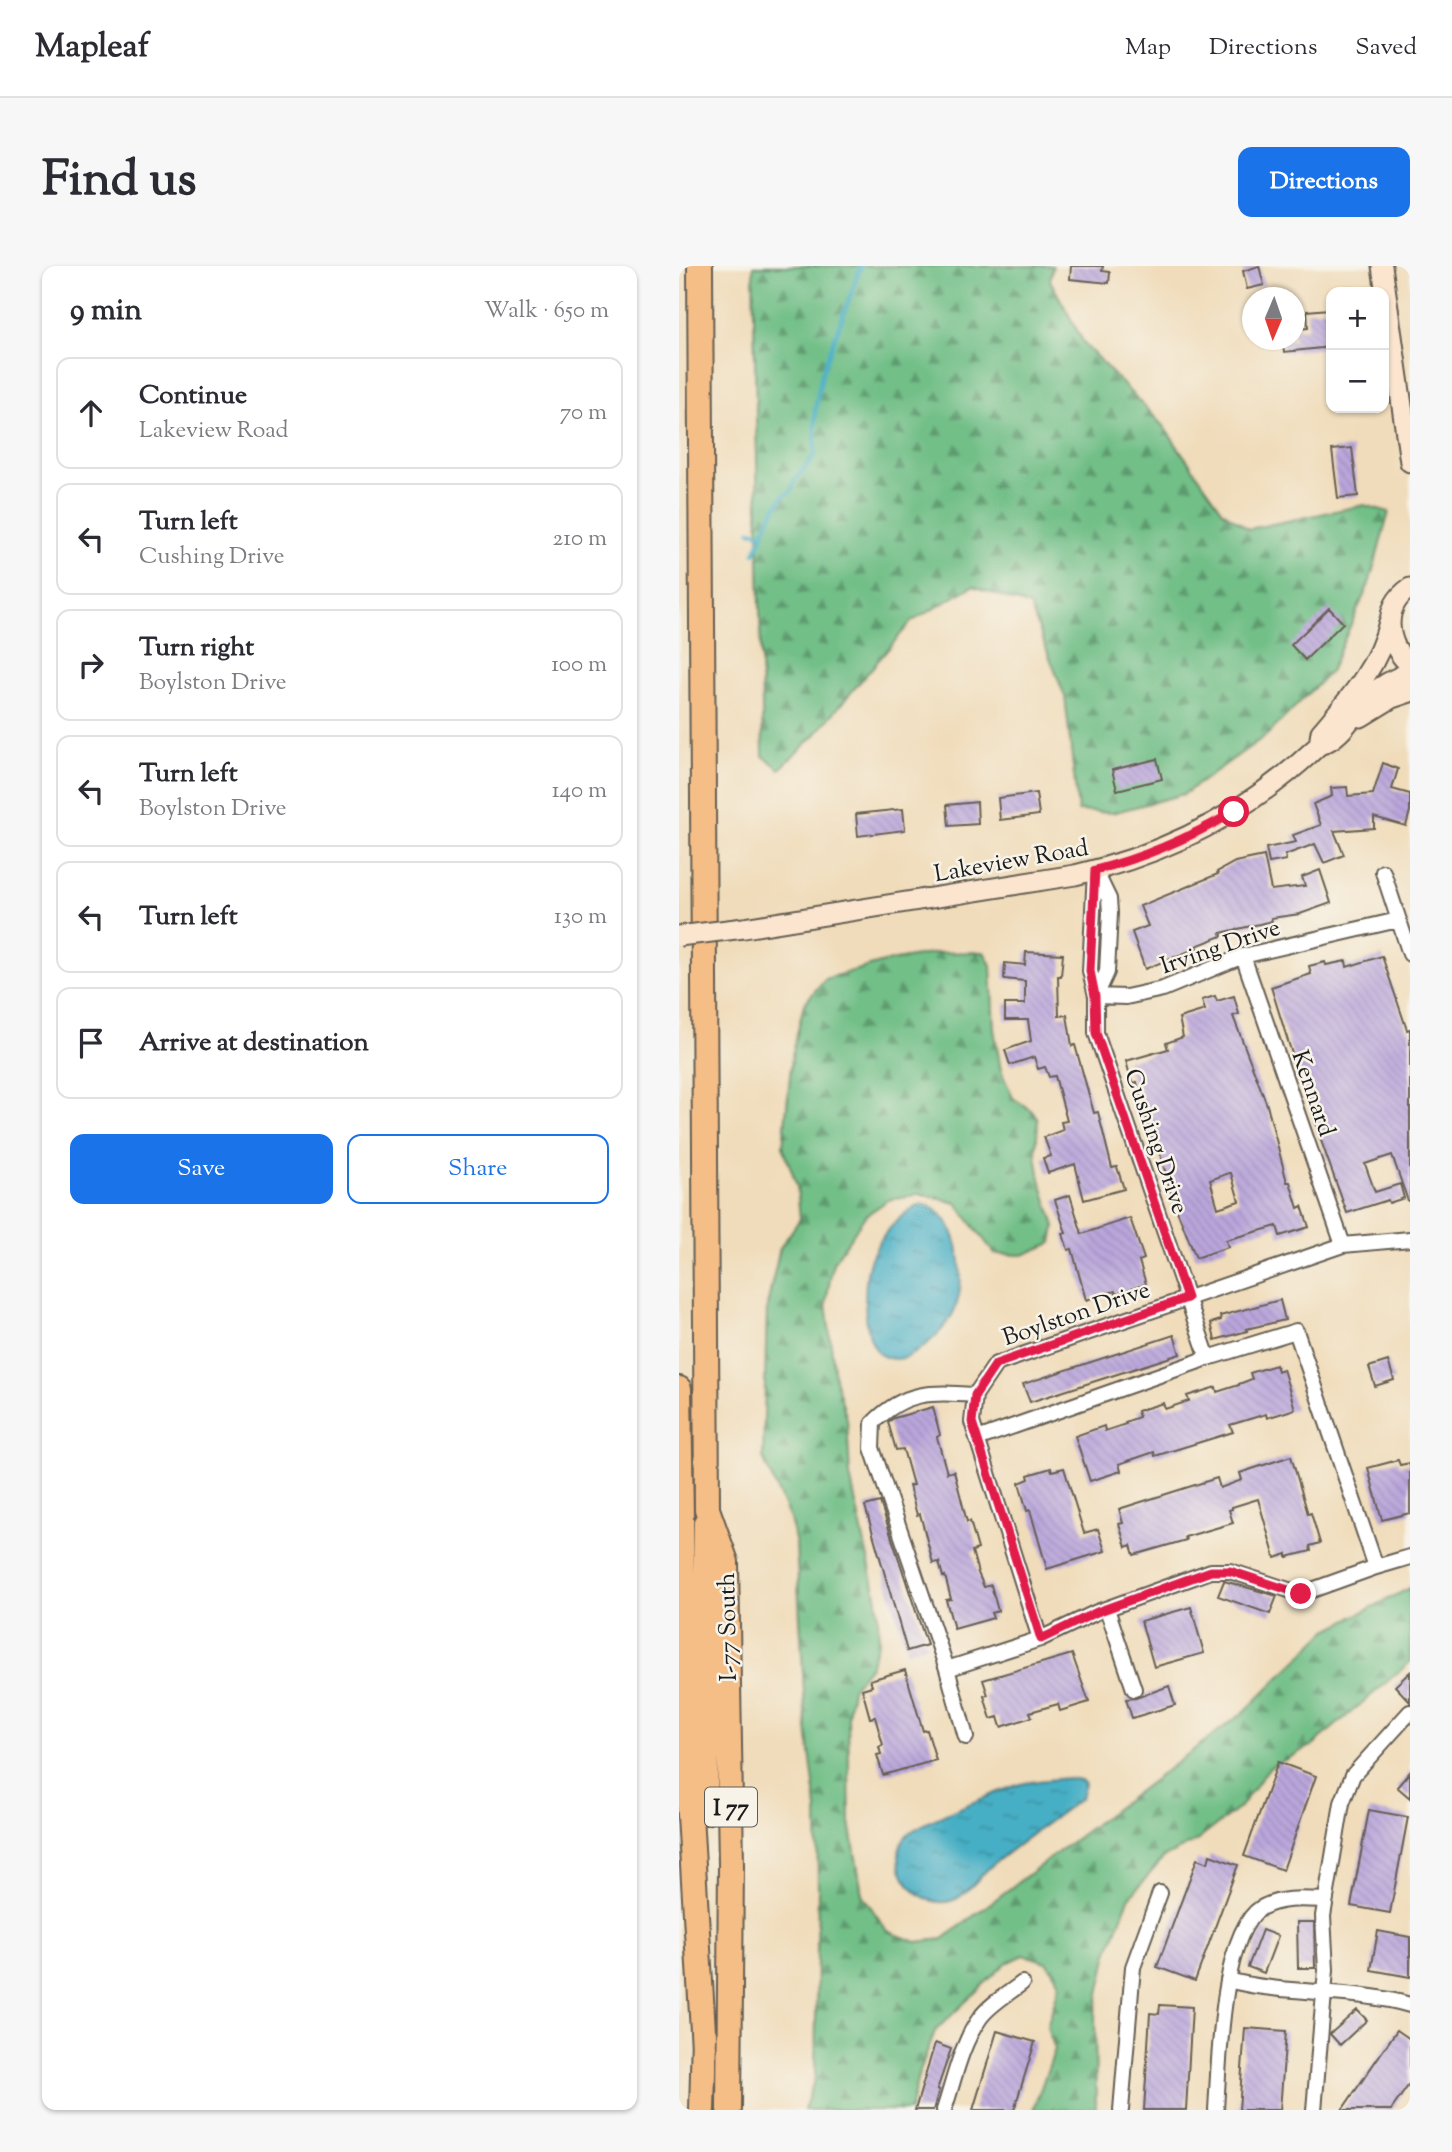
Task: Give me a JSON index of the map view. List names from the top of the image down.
{
  "streets": {
    "highway": ["I-77 South", "I 77"],
    "main road": ["Lakeview Road"],
    "street": [
      "Irving Drive",
      "Kennard",
      "Cushing Drive",
      "Boylston Drive"
    ]
  },
  "crossings": [
    ["Lakeview Road", "Cushing Drive"],
    ["Irving Drive", "Kennard"],
    ["Irving Drive", "Cushing Drive"],
    ["Kennard", "Boylston Drive"],
    ["Cushing Drive", "Boylston Drive"],
    ["I-77 South", "I 77"]
  ],
  "north": "bottom",
  "page": {
    "header": "Mapleaf",
    "nav": ["Map", "Directions", "Saved"],
    "title": "Find us",
    "buttons": [
      "Directions",
      ["Save", "Share"]
    ],
    "heading": ["9 min", "Walk · 650 m"],
    "map_buttons": ["+", "−"],
    "list": [
      ["Continue", "Lakeview Road", "70 m"],
      ["Turn left", "Cushing Drive", "210 m"],
      ["Turn right", "Boylston Drive", "100 m"],
      ["Turn left", "Boylston Drive", "140 m"],
      ["Turn left", "130 m"],
      "Arrive at destination"
    ]
  }
}
